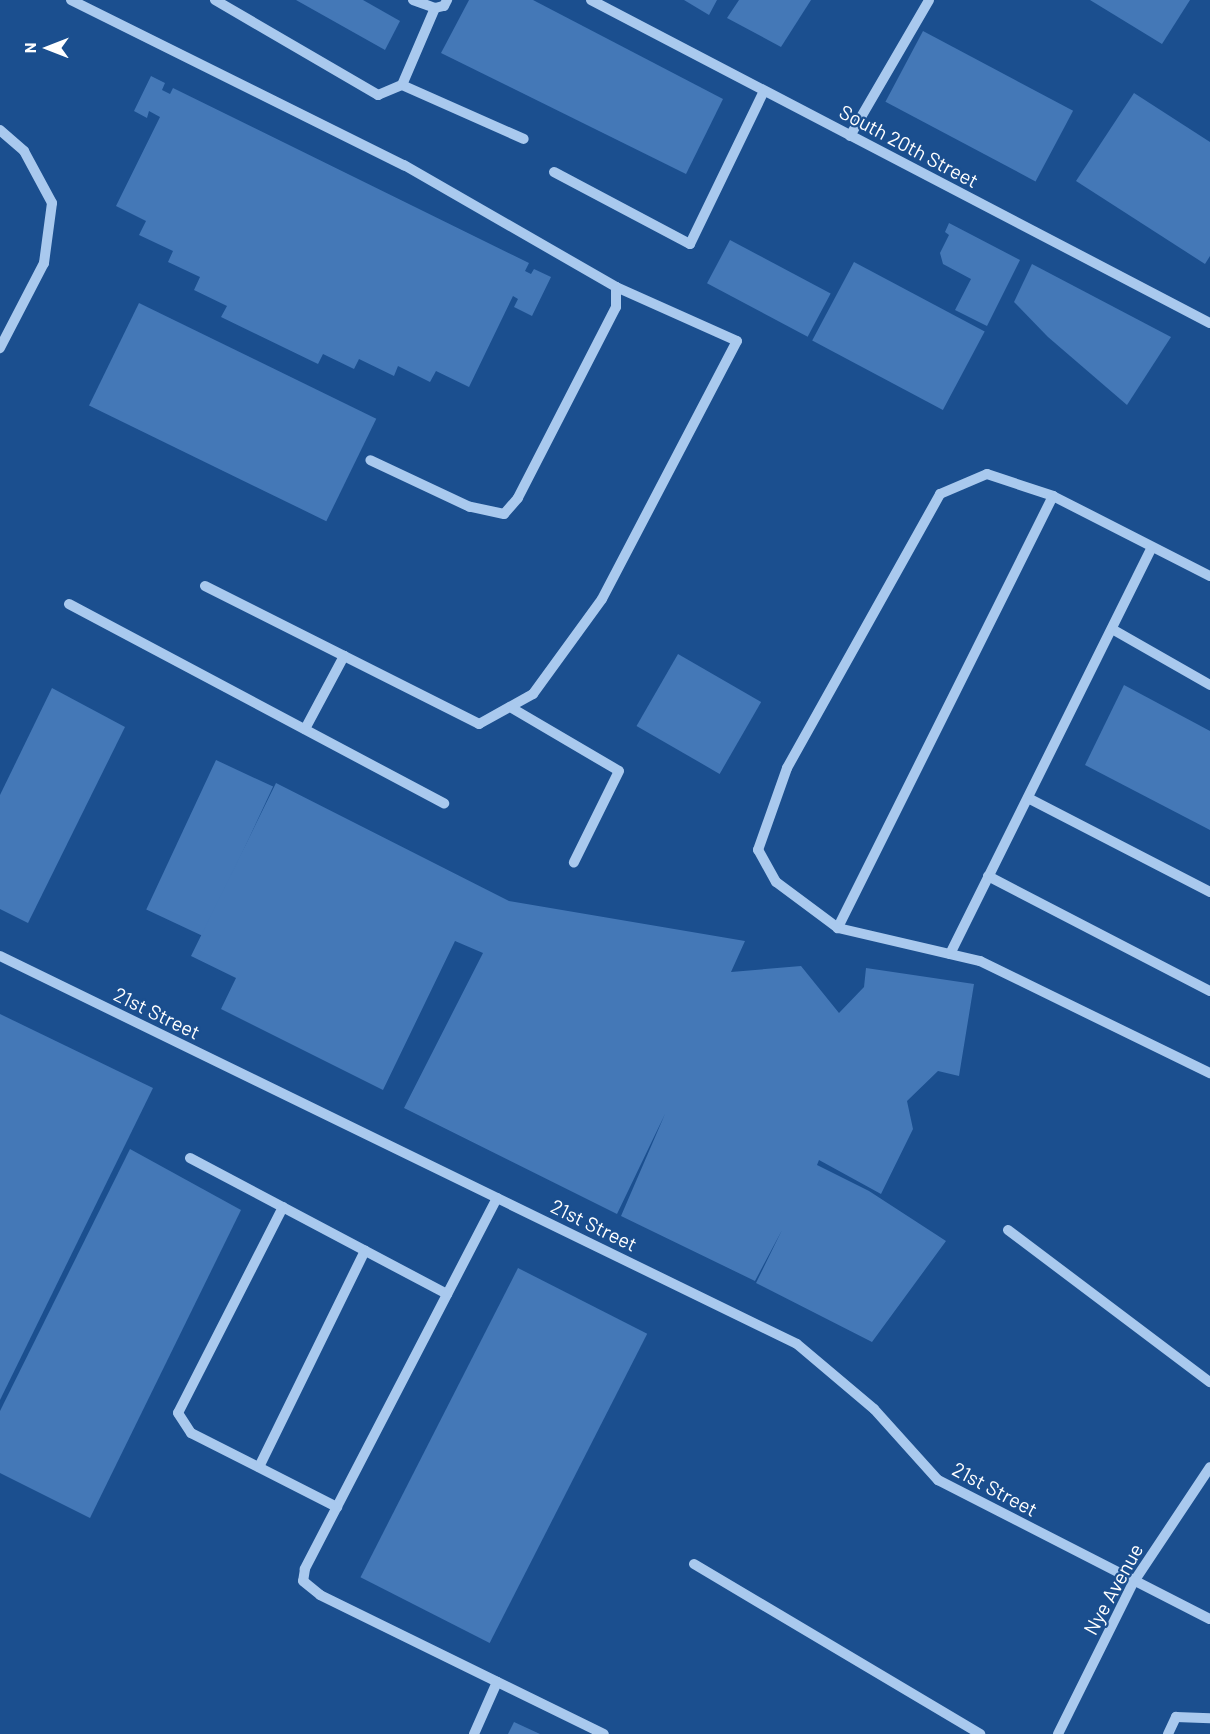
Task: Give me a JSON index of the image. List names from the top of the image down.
{
  "streets": {
    "street": ["South 20th Street", "21st Street", "Nye Avenue"]
  },
  "crossings": [
    ["21st Street", "Nye Avenue"]
  ],
  "north": "left"
}
